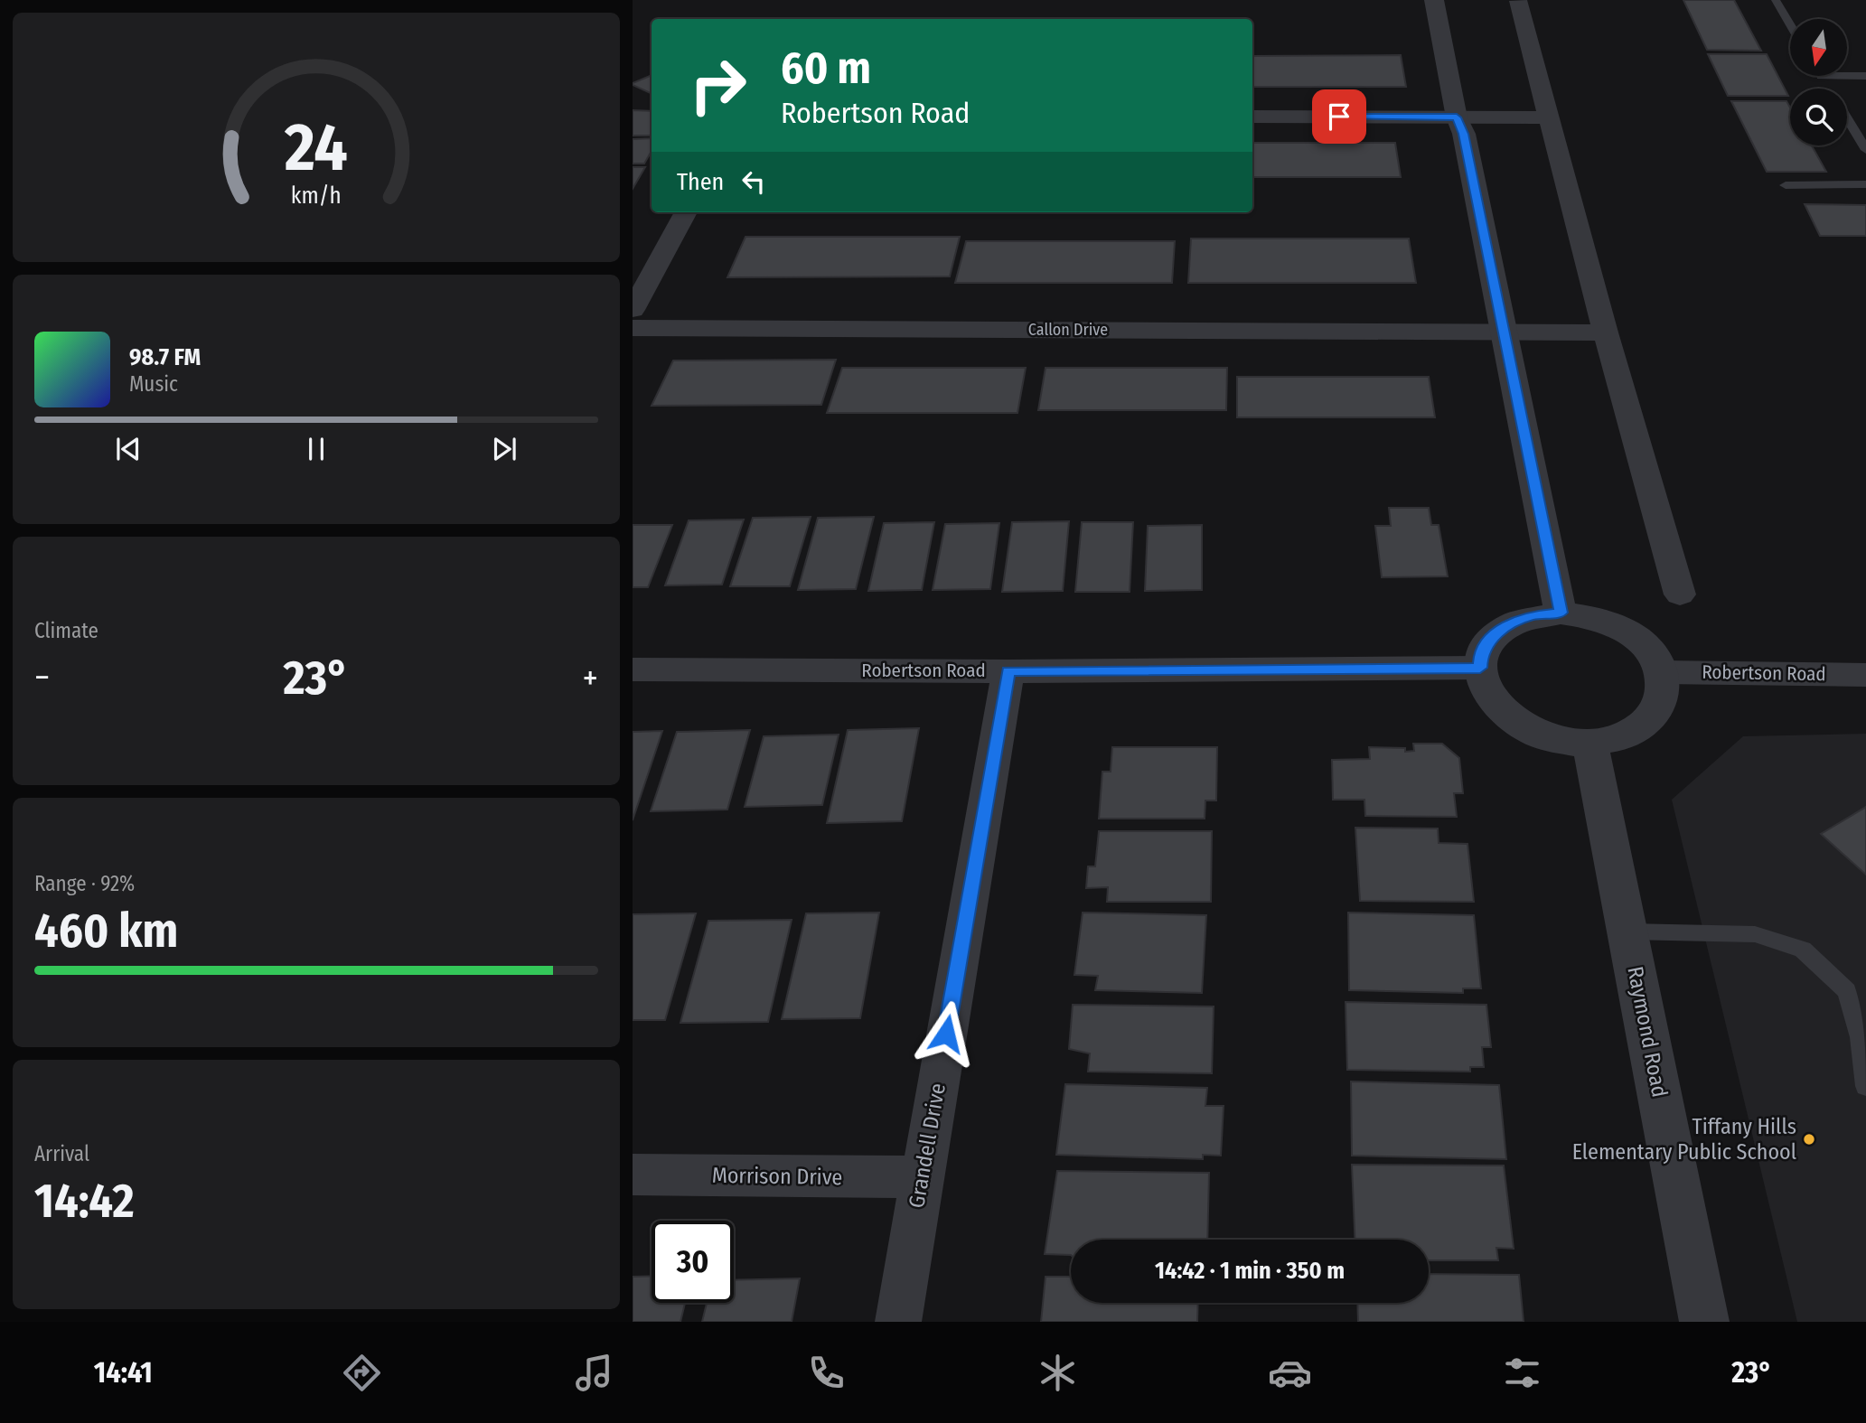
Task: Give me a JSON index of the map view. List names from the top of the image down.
{
  "streets": {
    "street": [
      "Callon Drive",
      "Robertson Road",
      "Raymond Road",
      "Grandell Drive",
      "Morrison Drive"
    ]
  },
  "crossings": [
    ["Robertson Road", "Raymond Road"],
    ["Robertson Road", "Grandell Drive"],
    ["Grandell Drive", "Morrison Drive"]
  ],
  "places": ["Tiffany Hills Elementary Public School"],
  "north": "bottom",
  "page": {
    "turn": ["60 m", "Robertson Road"],
    "then": "Then",
    "song": ["98.7 FM", "Music"],
    "tile": [
      "Climate",
      ["Range · 92%", "460 km"],
      ["Arrival", "14:42"]
    ],
    "heat": ["−", "23°", "+"],
    "limit": "30",
    "trip": "14:42 · 1 min · 350 m",
    "tabs": ["14:41", "23°"],
    "gauge": ["24", "km/h"]
  }
}
